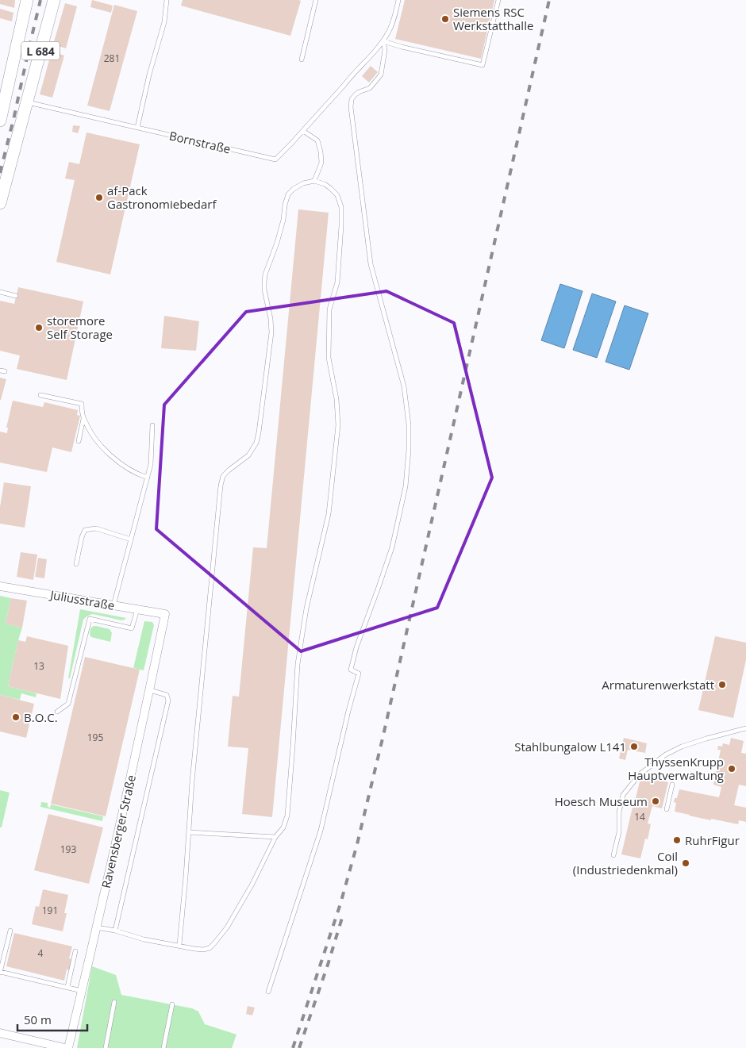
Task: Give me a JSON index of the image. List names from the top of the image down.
{
  "streets": {
    "main road": ["L 684"],
    "street": ["Juliusstraße", "Ravensberger Straße"],
    "lane": ["Bornstraße"]
  },
  "crossings": [
    ["L 684", "Bornstraße"],
    ["Juliusstraße", "Ravensberger Straße"]
  ],
  "places": [
    "Siemens RSC Werkstatthalle",
    "af-Pack Gastronomiebedarf",
    "storemore Self Storage",
    "Armaturenwerkstatt",
    "B.O.C.",
    "Stahlbungalow L141",
    "ThyssenKrupp Hauptverwaltung",
    "Hoesch Museum",
    "RuhrFigur",
    "Coil (Industriedenkmal)"
  ],
  "house_numbers": [
    "281",
    "13",
    "195",
    "14",
    "193",
    "191",
    "4"
  ],
  "scale_bar": "50 m"
}
